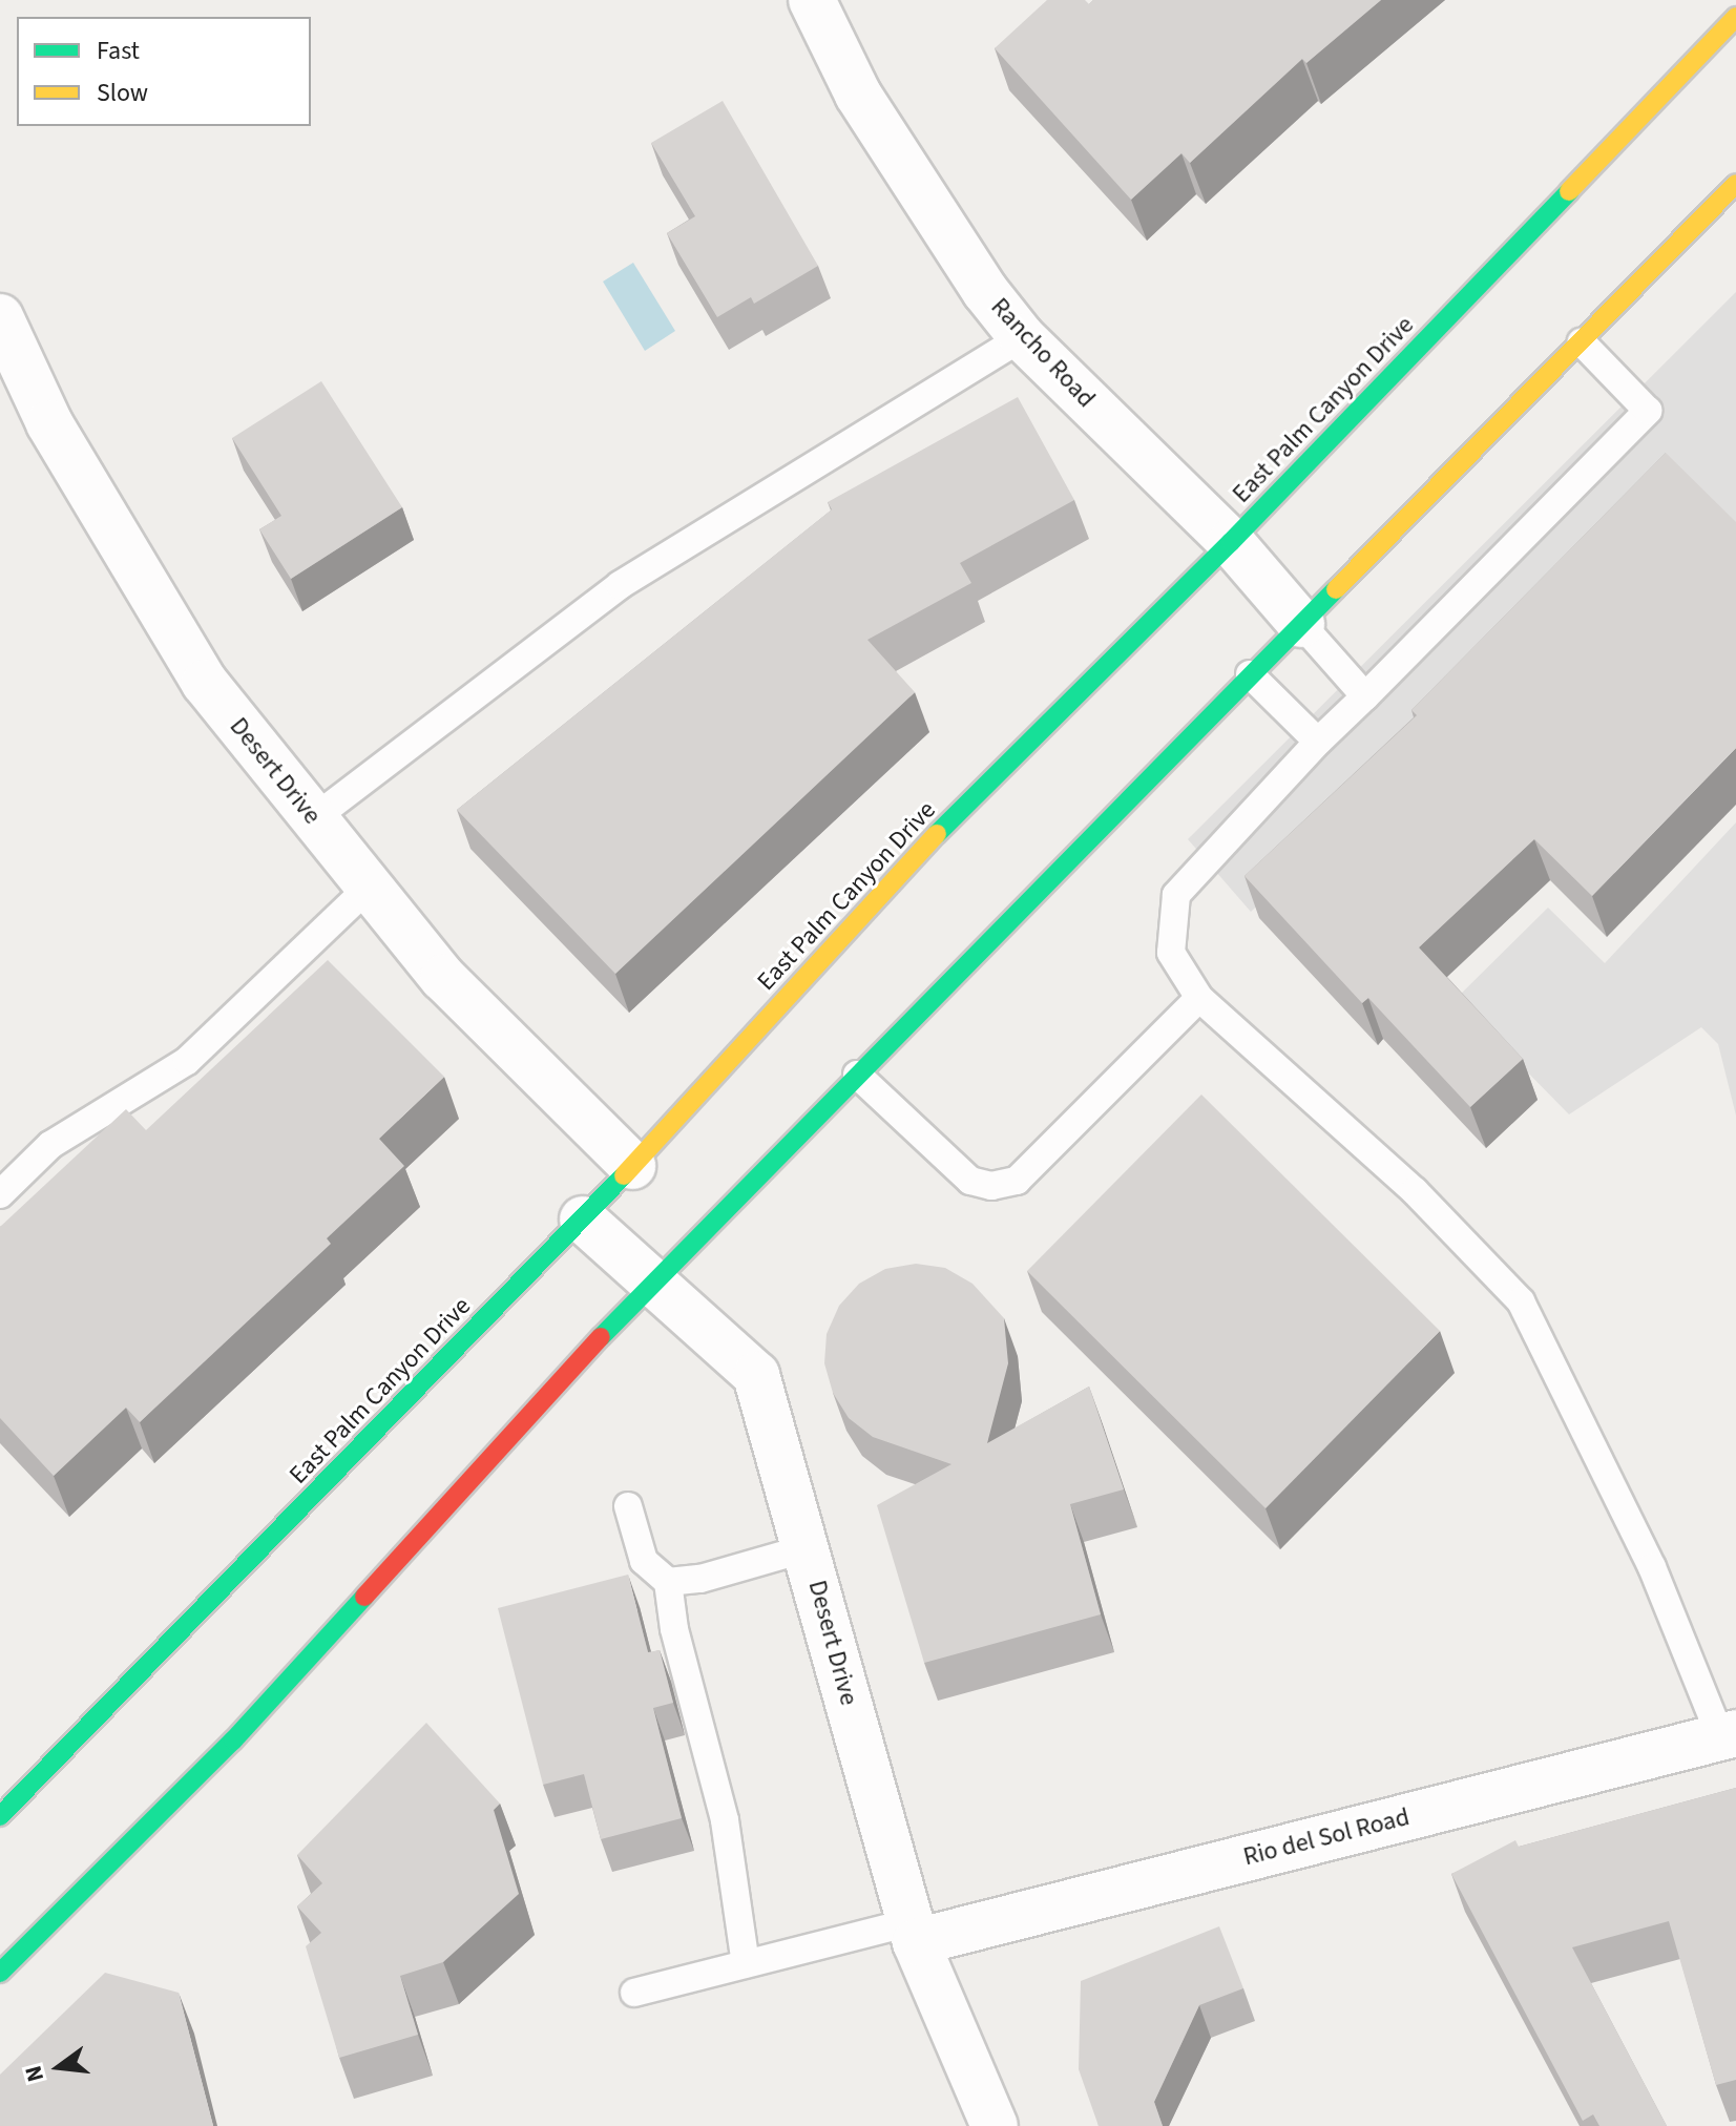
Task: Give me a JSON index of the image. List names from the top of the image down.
{
  "streets": {
    "main road": ["East Palm Canyon Drive"],
    "street": ["Rancho Road", "Desert Drive", "Rio del Sol Road"]
  },
  "crossings": [
    ["Rancho Road", "East Palm Canyon Drive"],
    ["East Palm Canyon Drive", "Desert Drive"],
    ["Desert Drive", "Rio del Sol Road"]
  ],
  "legend": ["Fast", "Slow"],
  "north": "left"
}
